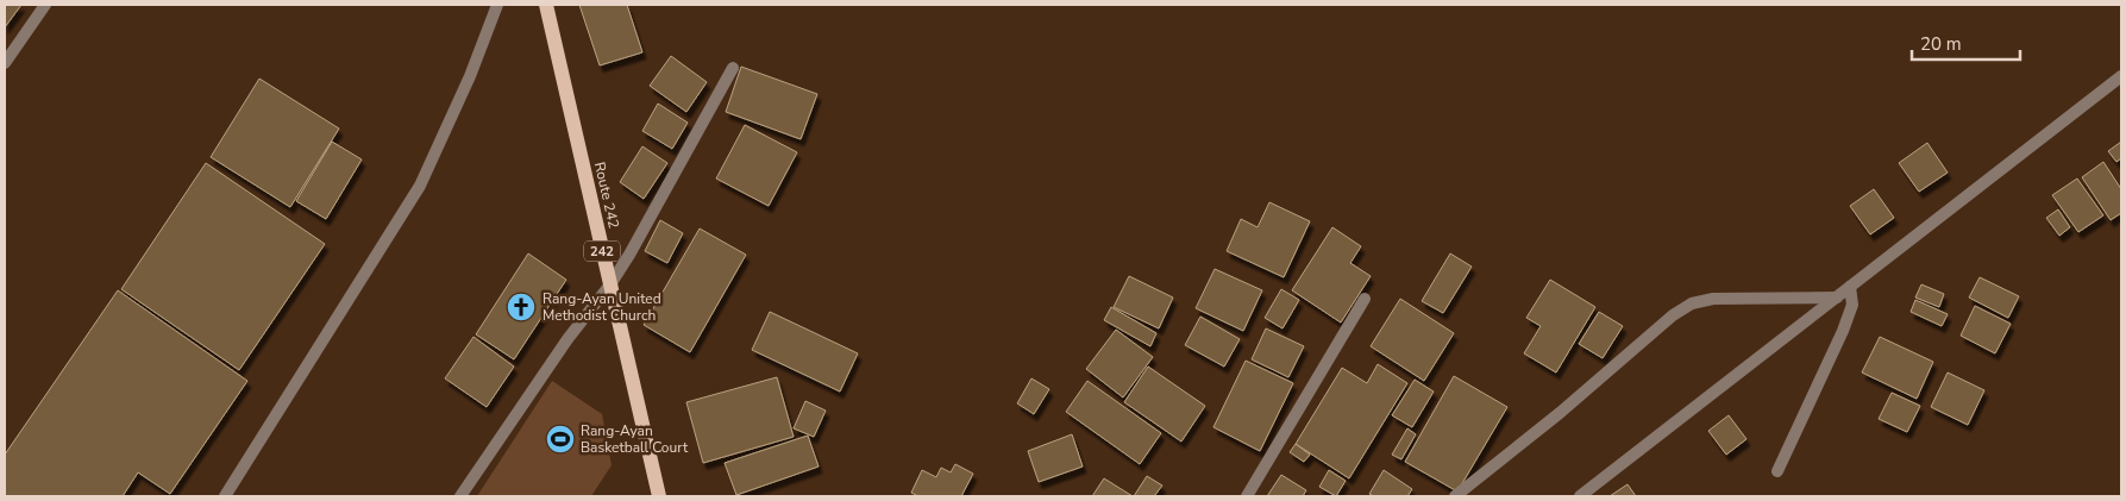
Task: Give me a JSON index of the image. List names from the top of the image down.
{
  "streets": {
    "main road": ["Route 242", "242"]
  },
  "places": {
    "church": ["Rang-Ayan United Methodist Church"],
    "sports": ["Rang-Ayan Basketball Court"]
  },
  "scale_bar": "20 m"
}
